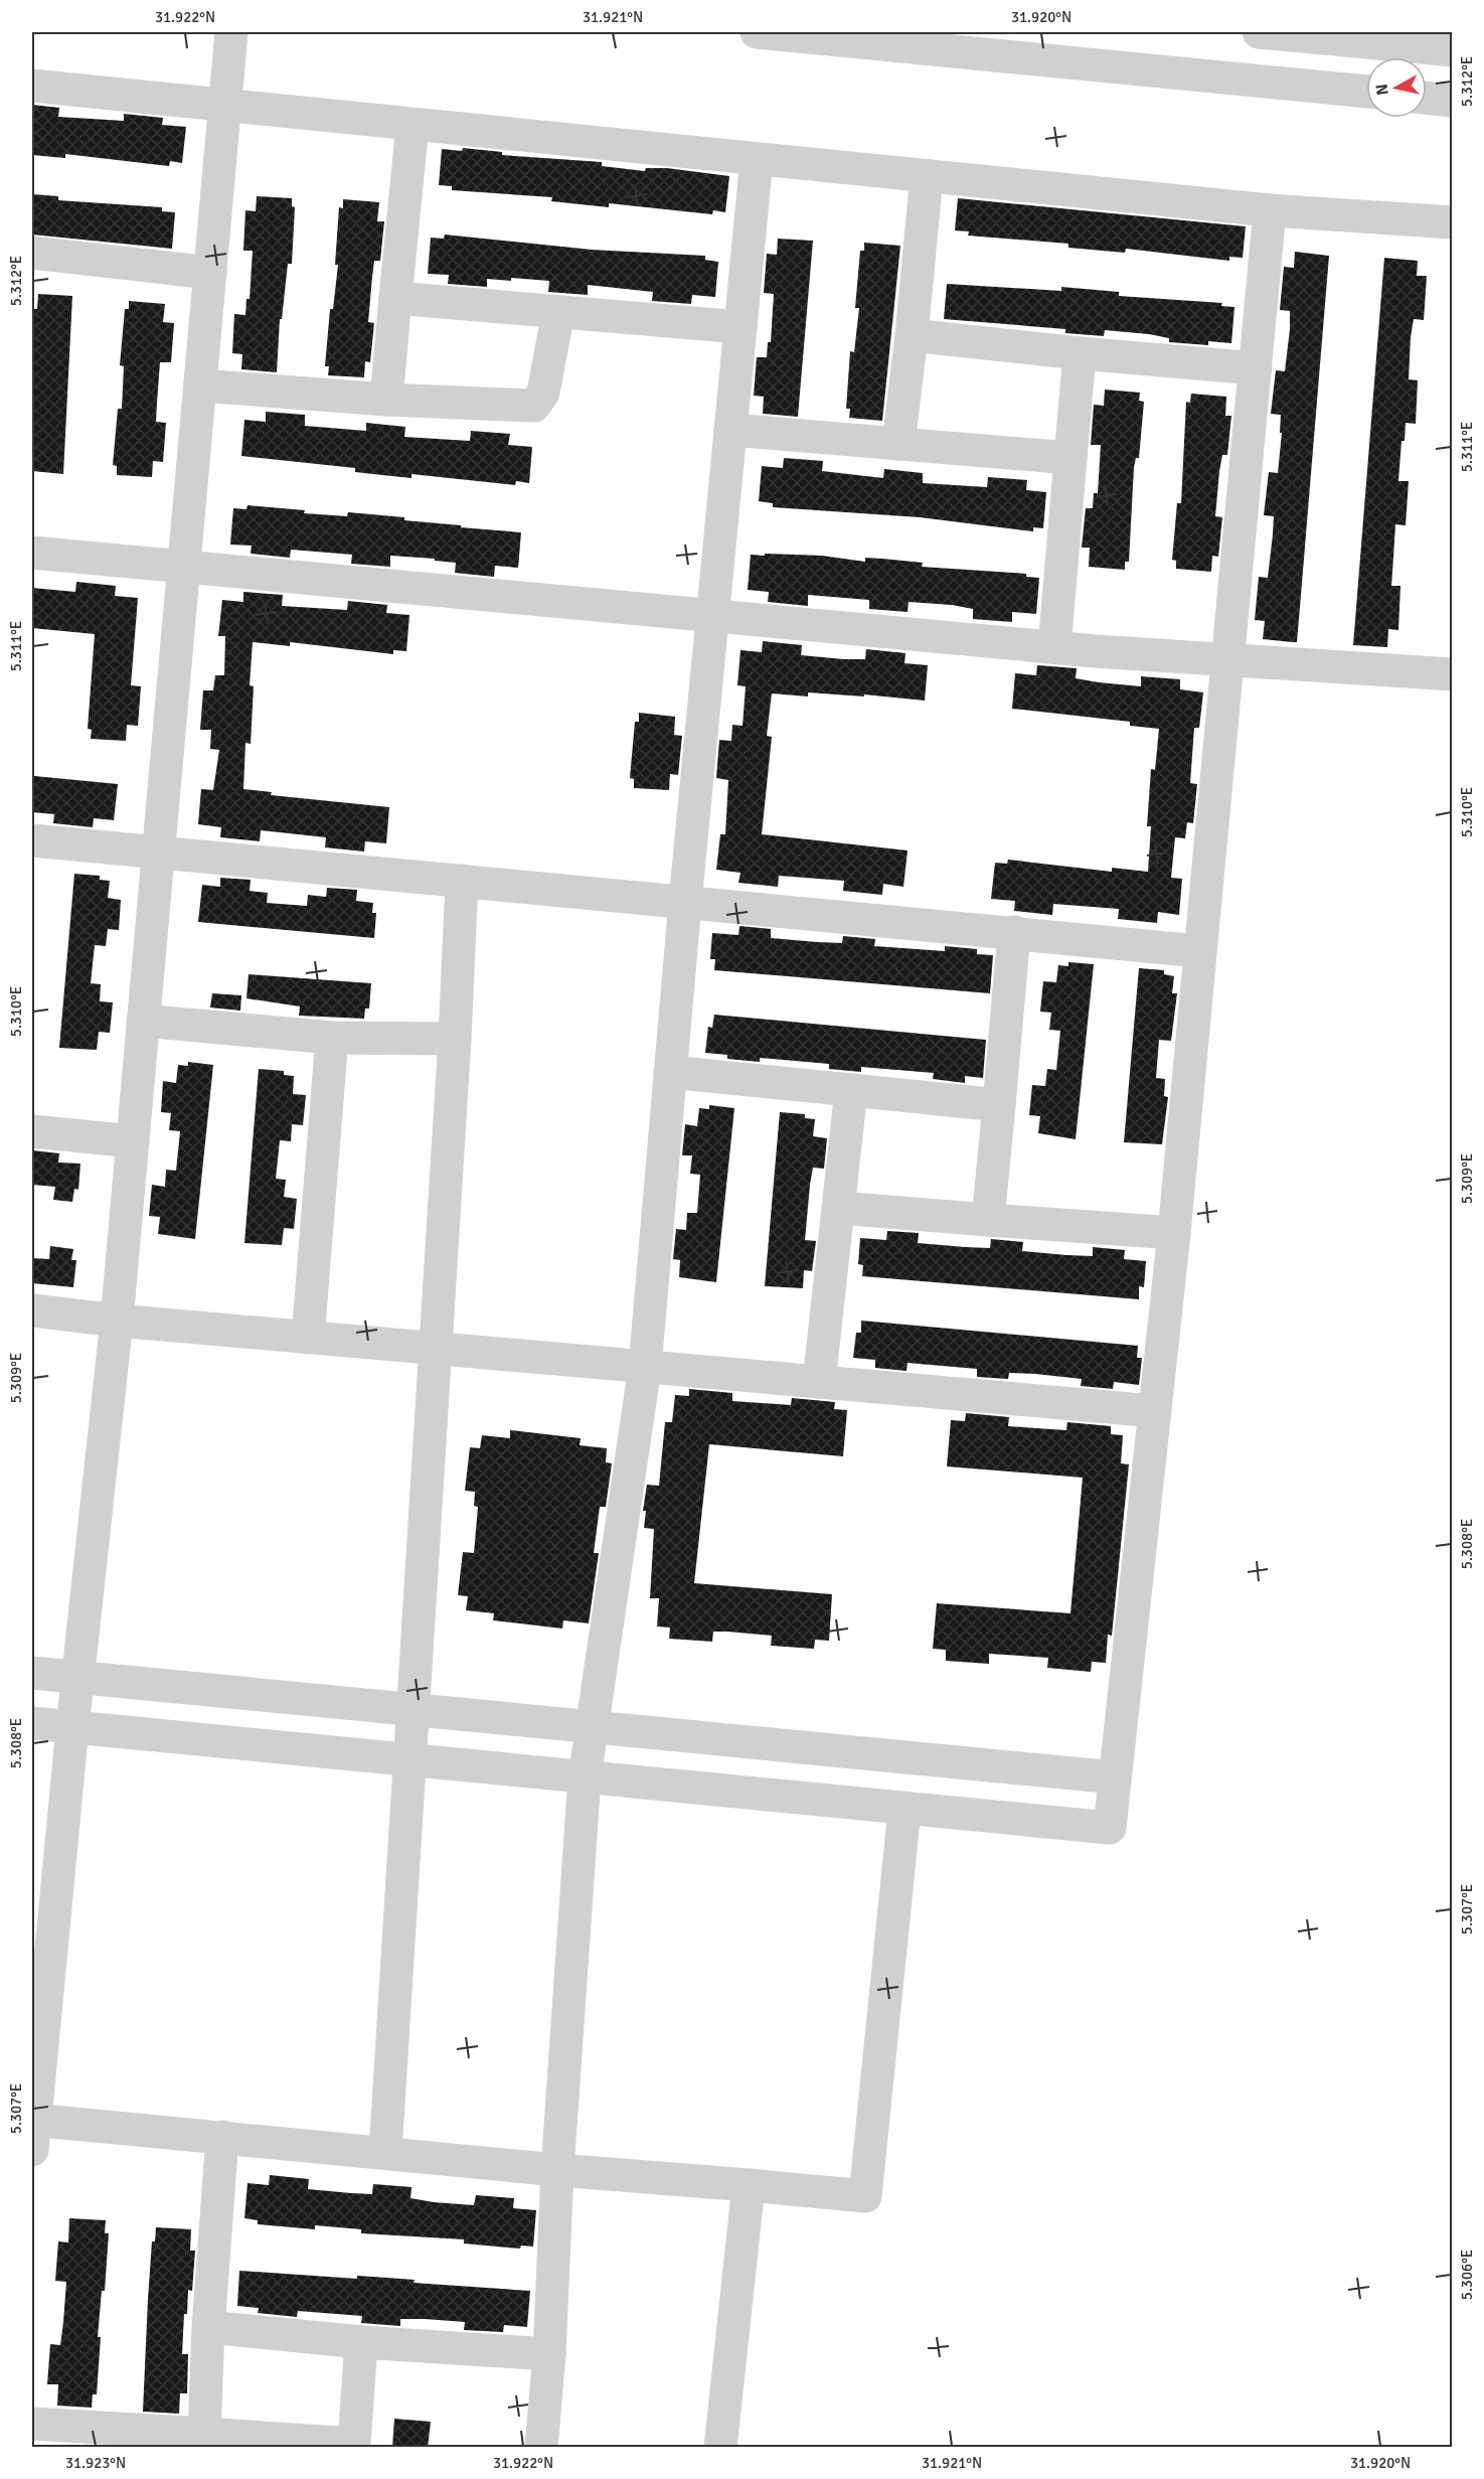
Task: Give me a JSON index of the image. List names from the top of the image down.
{
  "north": "left",
  "coordinates": [
    "31.922°N",
    "31.921°N",
    "31.920°N",
    "5.312°E",
    "5.311°E",
    "5.310°E",
    "5.309°E",
    "5.308°E",
    "5.307°E",
    "5.306°E",
    "31.923°N"
  ]
}
